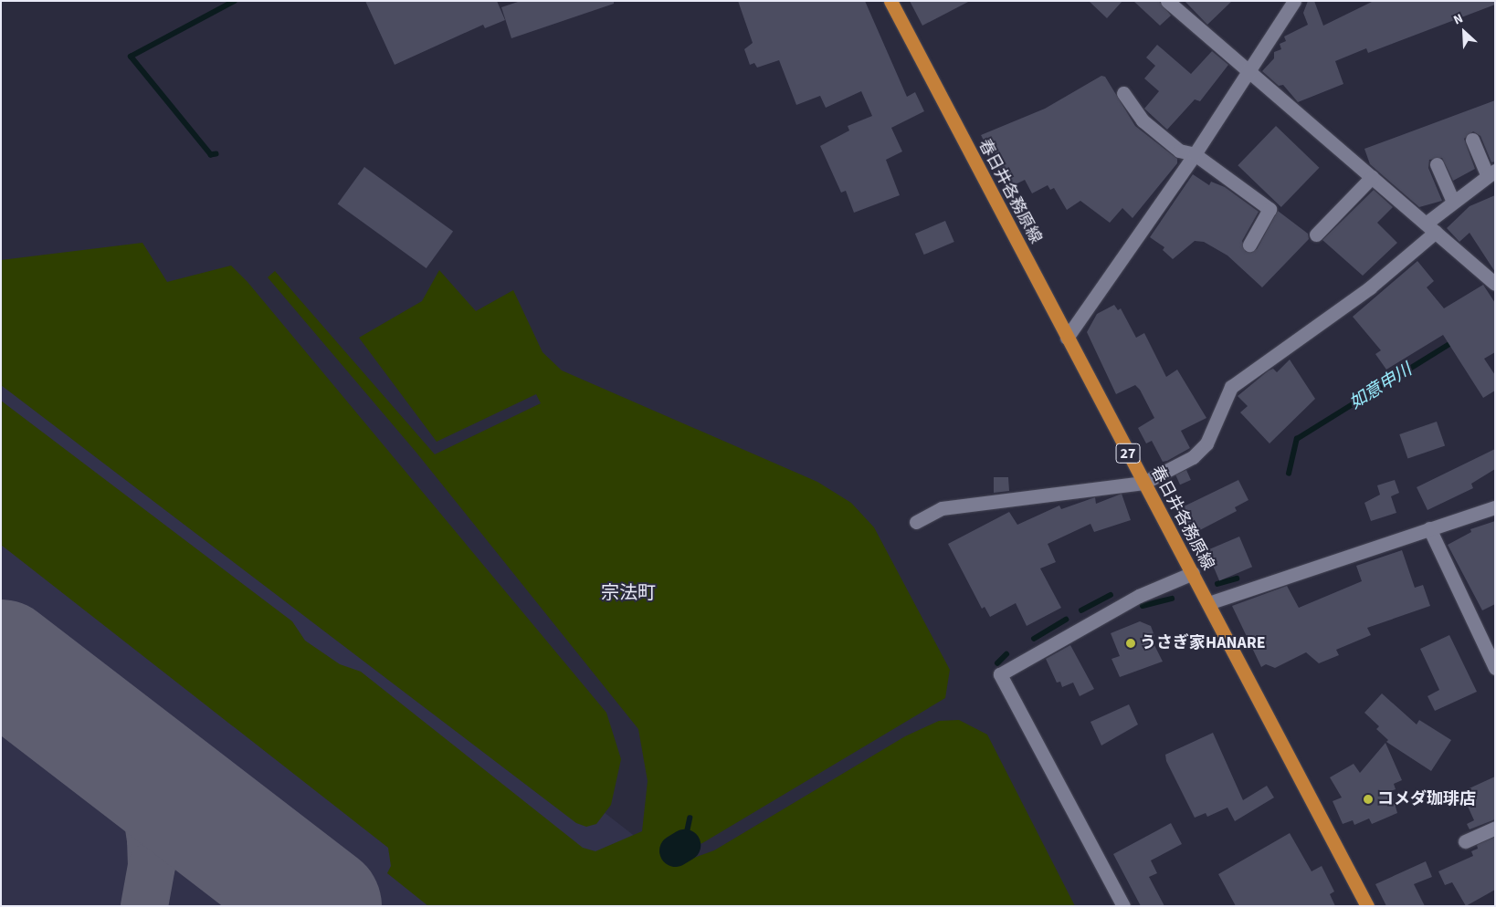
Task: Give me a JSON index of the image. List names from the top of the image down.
{
  "streets": {
    "main road": ["春日井各務原線", "27"]
  },
  "districts": ["宗法町"],
  "water": ["如意申川"],
  "places": ["うさぎ家HANARE", "コメダ珈琲店"],
  "north": "top left"
}
